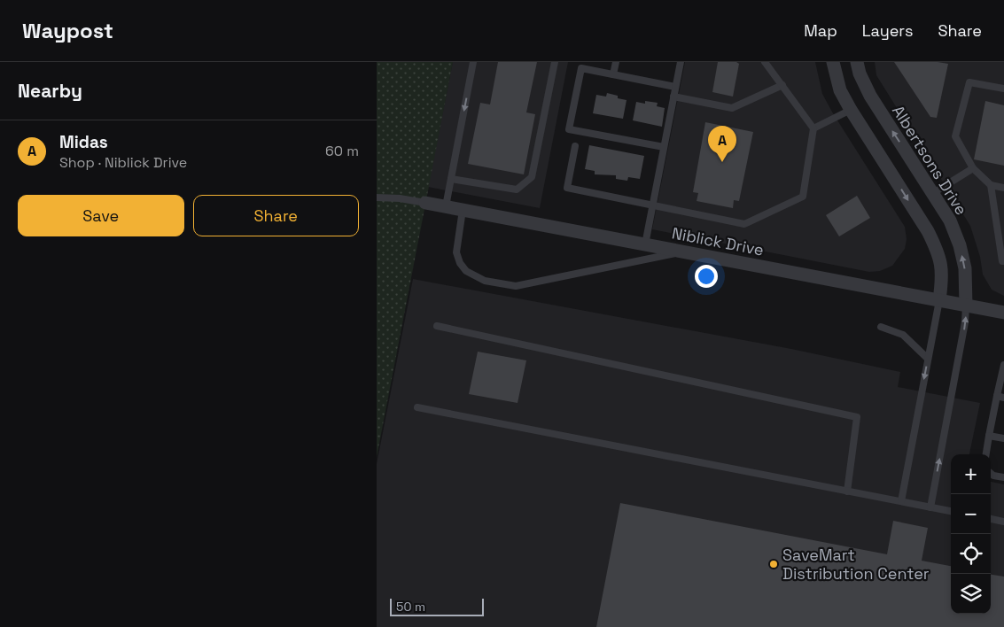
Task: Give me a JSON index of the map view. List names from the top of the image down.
{
  "streets": {
    "street": ["Albertsons Drive", "Niblick Drive"]
  },
  "crossings": [
    ["Albertsons Drive", "Niblick Drive"]
  ],
  "places": ["SaveMart Distribution Center"],
  "scale_bar": "50 m",
  "page": {
    "header": "Waypost",
    "nav": ["Map", "Layers", "Share"],
    "heading": "Nearby",
    "list": [
      {
        "mark": "A",
        "name": "Midas",
        "note": "Shop · Niblick Drive",
        "value": "60 m"
      }
    ],
    "pins": "A",
    "buttons": ["Save", "Share"],
    "map_buttons": ["+", "−"],
    "scale": "50 m"
  }
}
